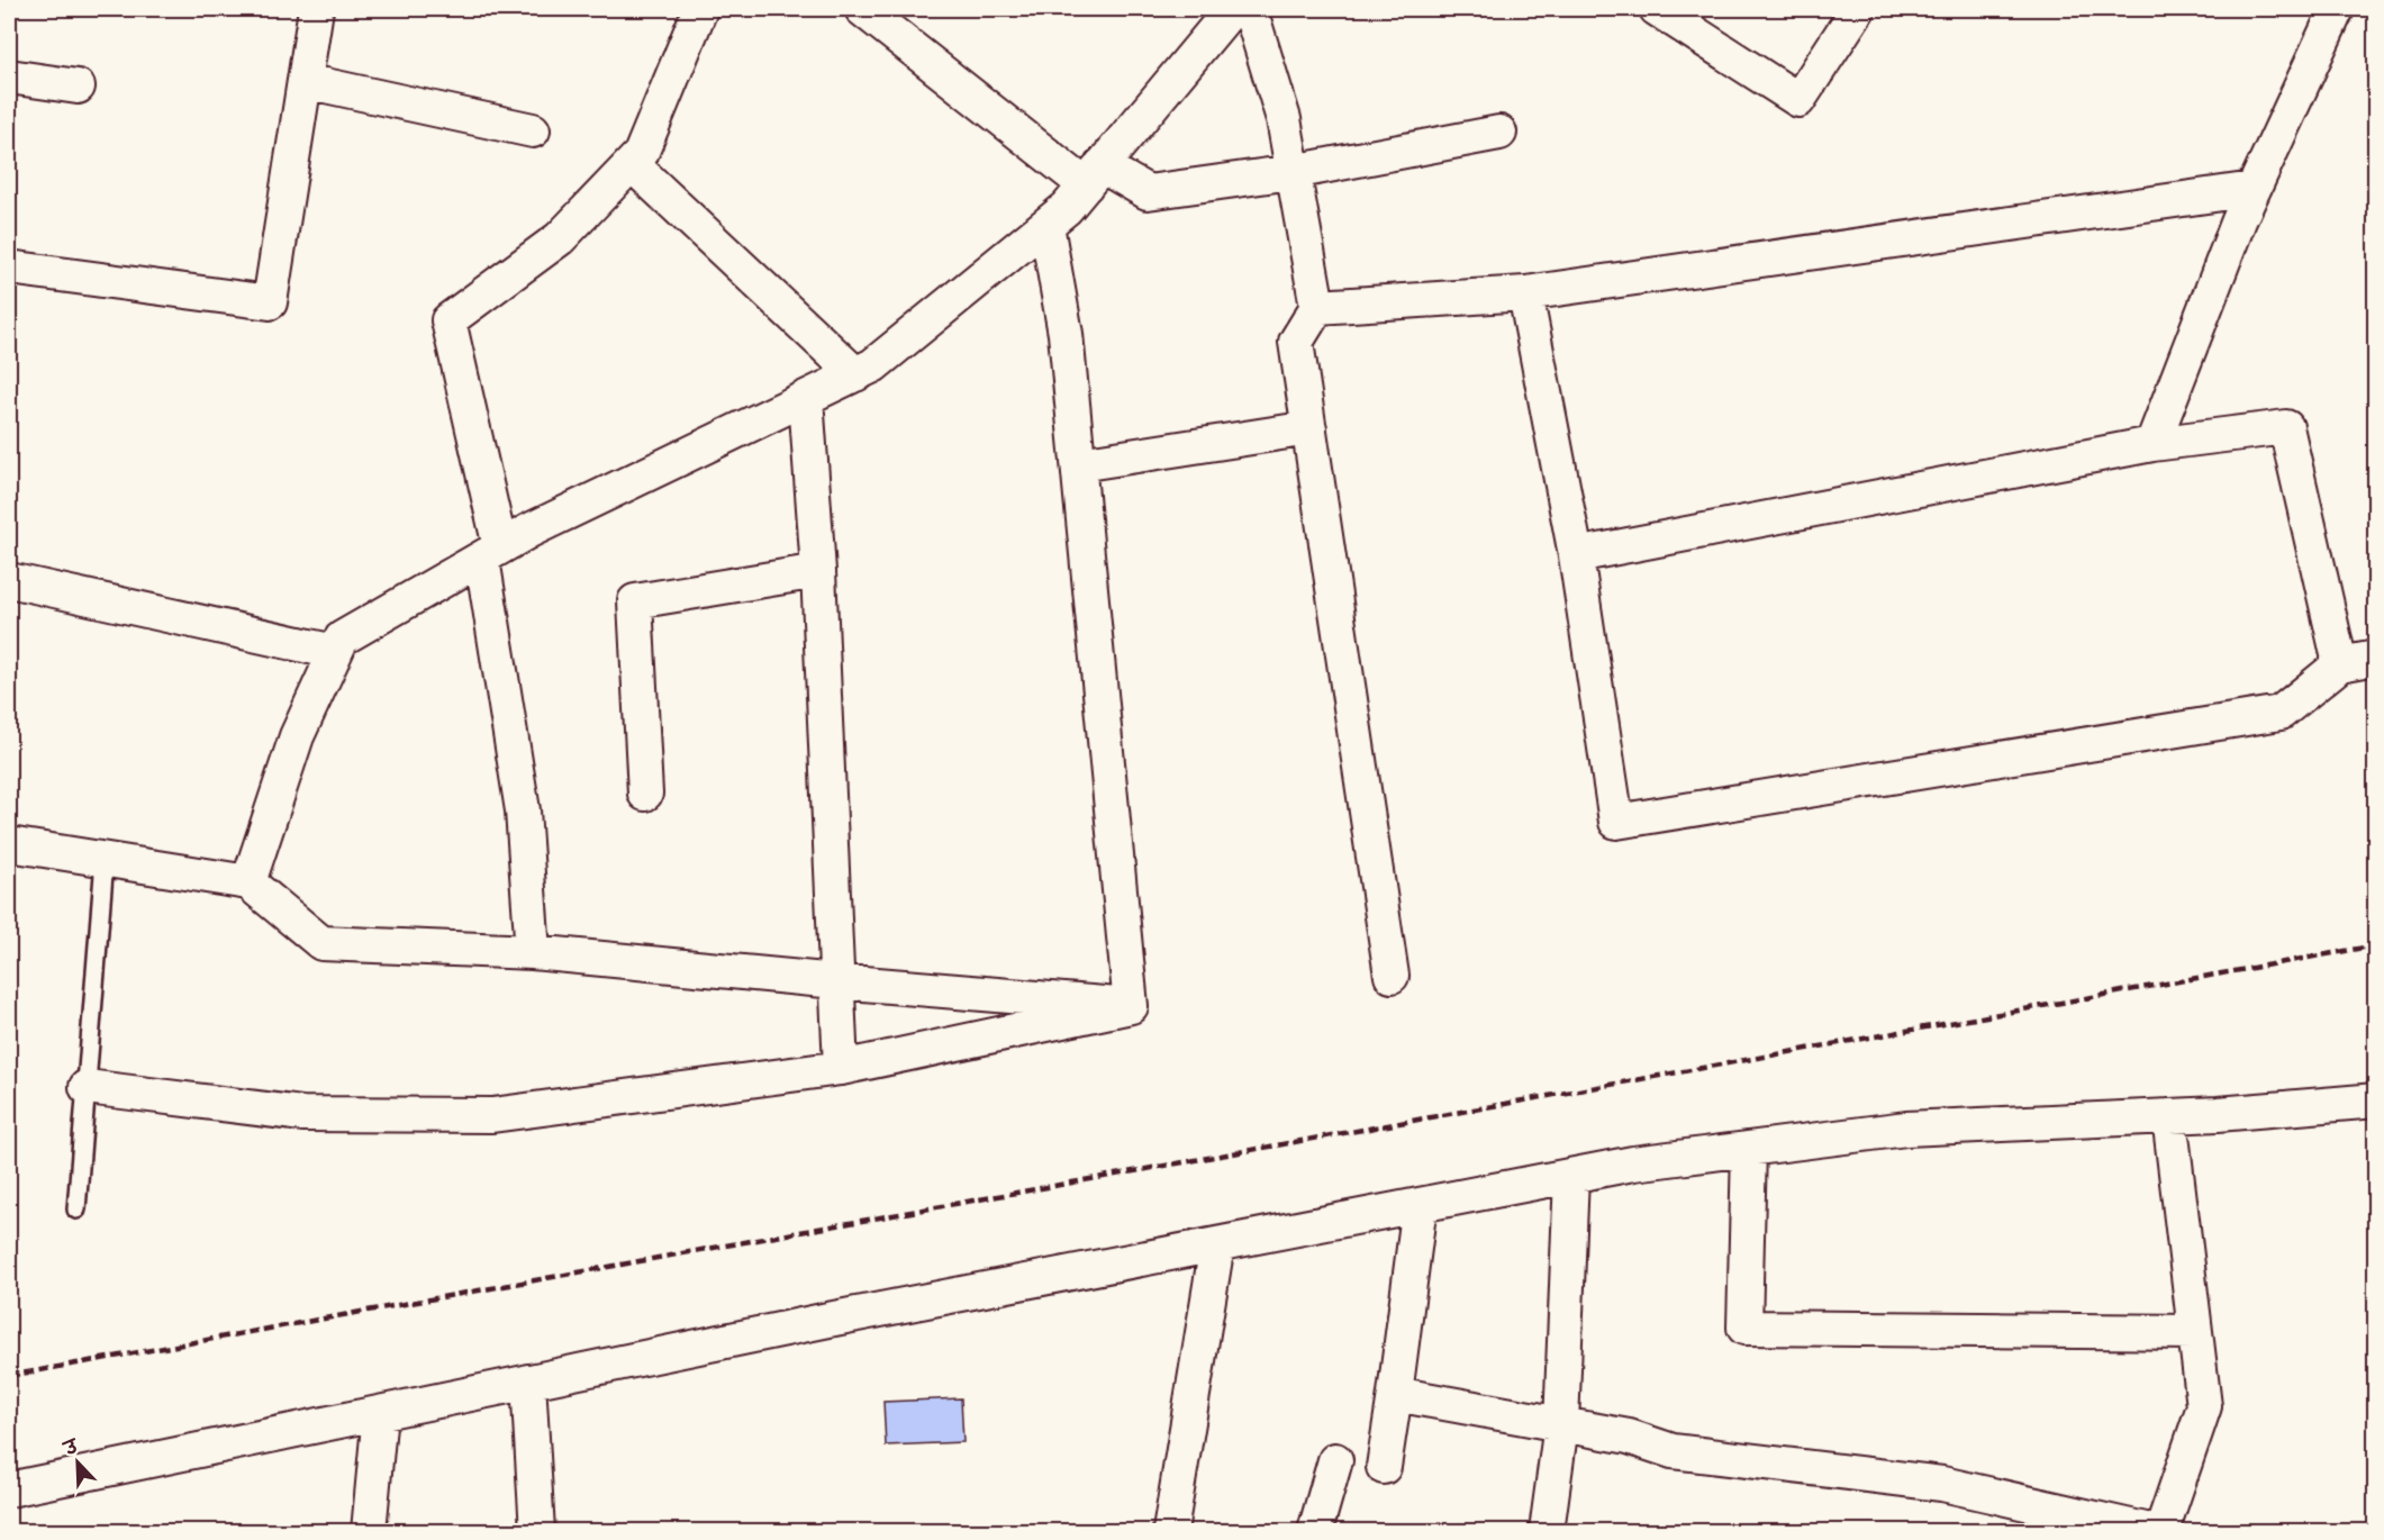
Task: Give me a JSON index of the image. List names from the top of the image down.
{
  "north": "top left"
}
